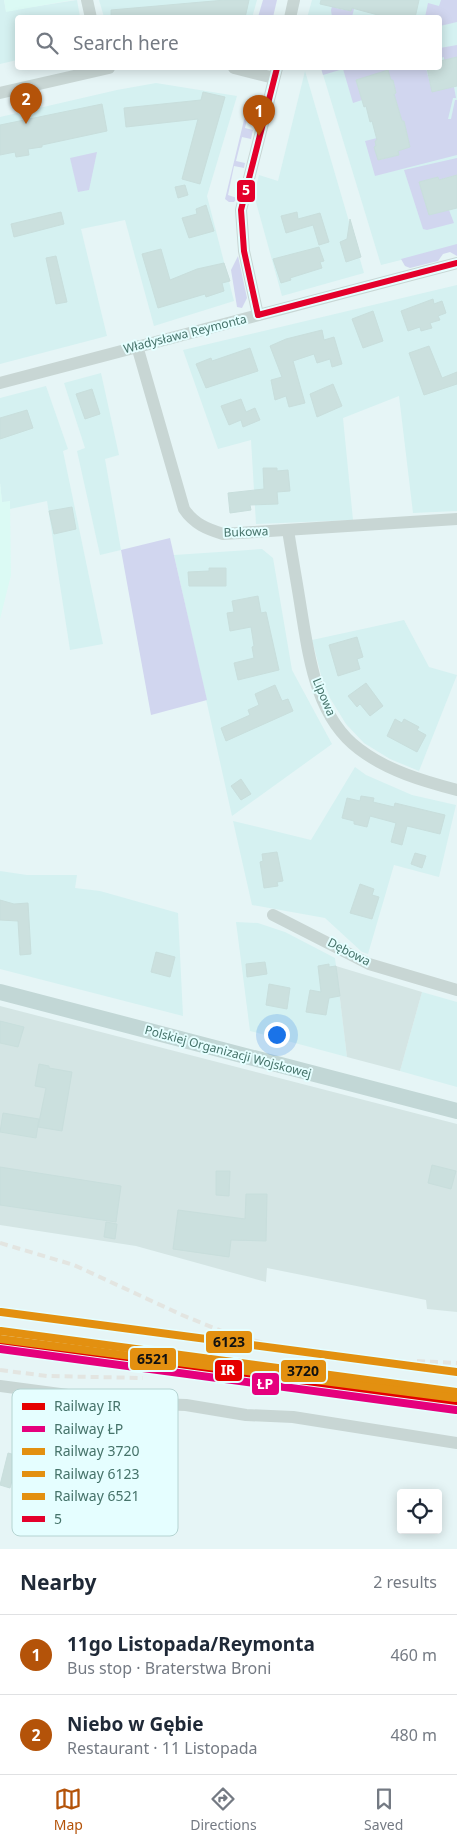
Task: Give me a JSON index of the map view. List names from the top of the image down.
{
  "streets": {
    "main road": ["Polskiej Organizacji Wojskowej"],
    "street": [
      "Władysława Reymonta",
      "Bukowa",
      "Lipowa",
      "Dębowa"
    ]
  },
  "crossings": [
    ["Władysława Reymonta", "Bukowa"],
    ["Bukowa", "Lipowa"]
  ],
  "lines": [
    "transit line 5",
    "rail line 6123",
    "rail line 3720",
    "rail line 6521",
    "rail line IR",
    "rail line ŁP"
  ],
  "legend": [
    "Railway IR",
    "Railway ŁP",
    "Railway 3720",
    "Railway 6123",
    "Railway 6521",
    "5"
  ],
  "page": {
    "search": "Search here",
    "pins": ["2", "1"],
    "heading": ["Nearby", "2 results"],
    "list": [
      {
        "mark": "1",
        "name": "11go Listopada/Reymonta",
        "note": "Bus stop · Braterstwa Broni",
        "value": "460 m"
      },
      {
        "mark": "2",
        "name": "Niebo w Gębie",
        "note": "Restaurant · 11 Listopada",
        "value": "480 m"
      }
    ],
    "nav": ["Map", "Directions", "Saved"]
  }
}
